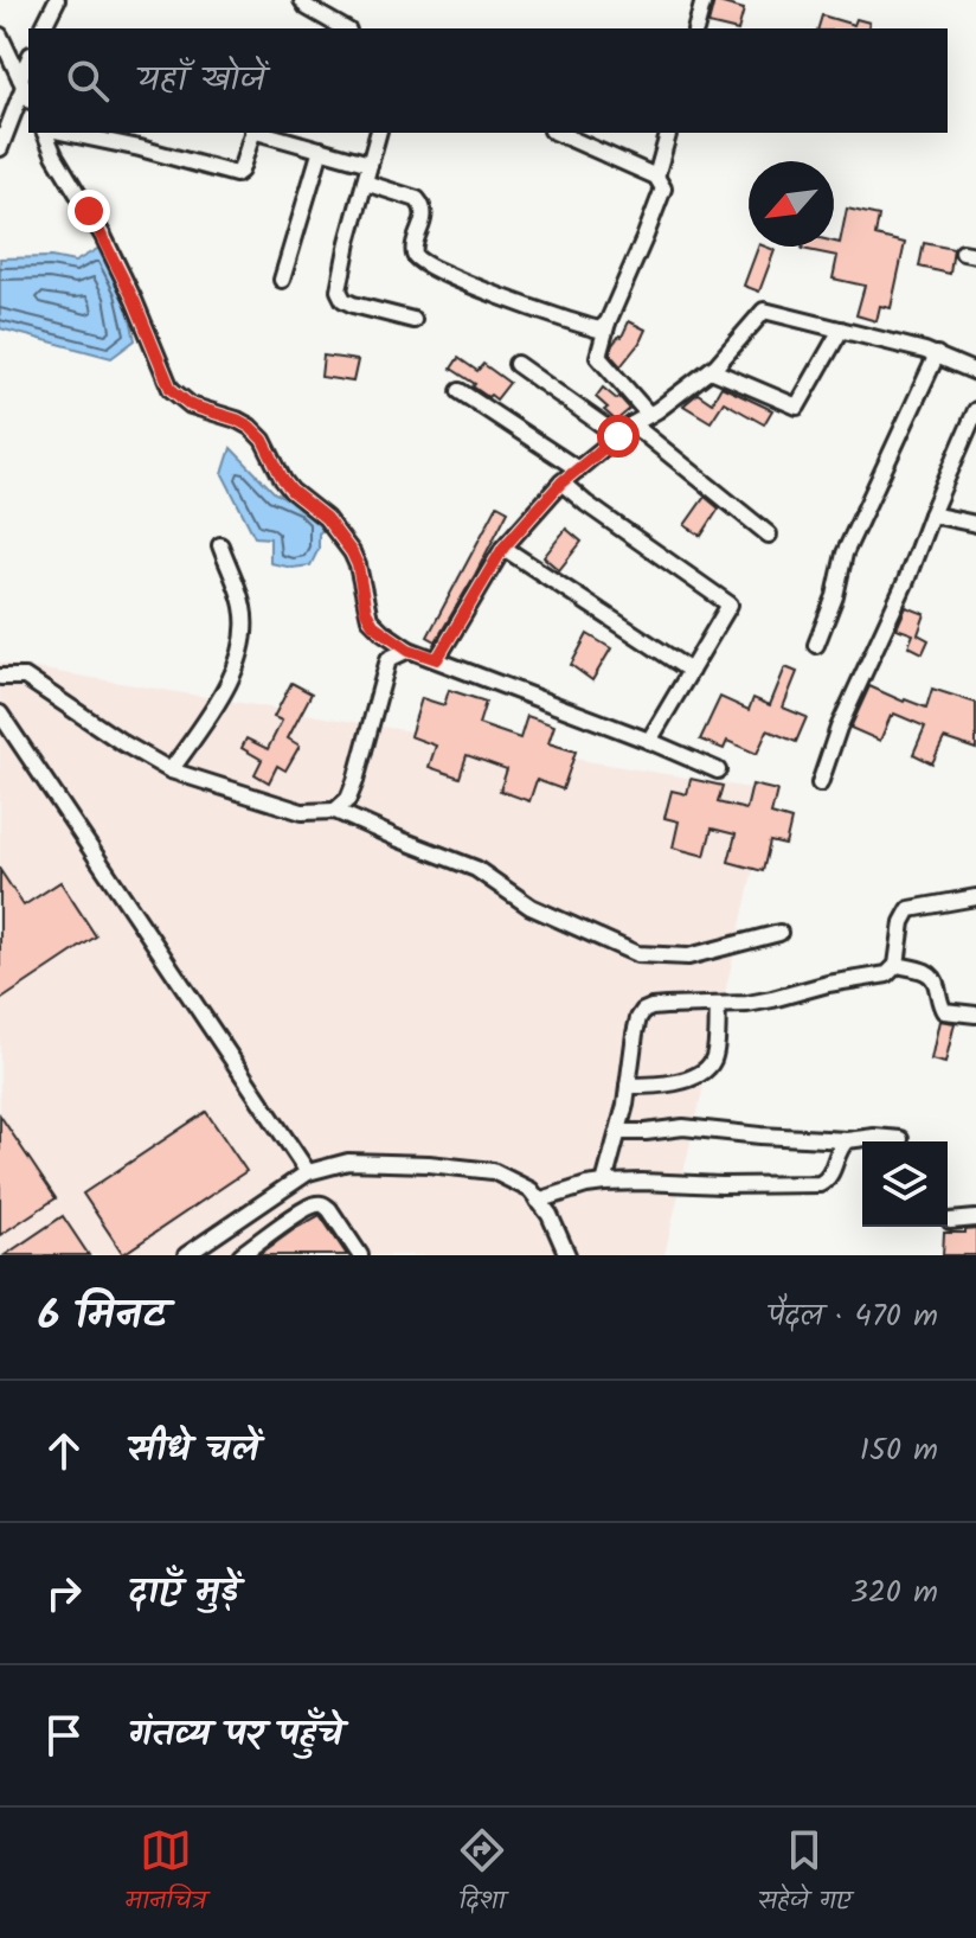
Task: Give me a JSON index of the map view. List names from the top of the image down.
{
  "north": "bottom left",
  "page": {
    "search": "यहाँ खोजें",
    "heading": ["6 मिनट", "पैदल · 470 m"],
    "list": [
      ["सीधे चलें", "150 m"],
      ["दाएँ मुड़ें", "320 m"],
      "गंतव्य पर पहुँचे"
    ],
    "nav": ["मानचित्र", "दिशा", "सहेजे गए"]
  }
}
